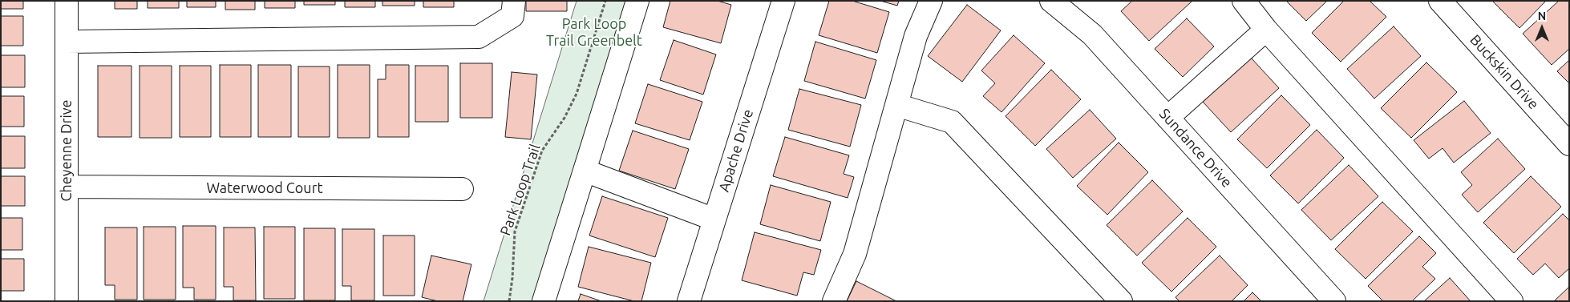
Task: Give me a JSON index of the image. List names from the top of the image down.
{
  "streets": {
    "street": [
      "Buckskin Drive",
      "Sundance Drive",
      "Cheyenne Drive",
      "Apache Drive",
      "Waterwood Court"
    ],
    "path": ["Park Loop Trail"]
  },
  "crossings": [
    ["Cheyenne Drive", "Waterwood Court"]
  ],
  "parks": ["Park Loop Trail Greenbelt"],
  "north": "top"
}
